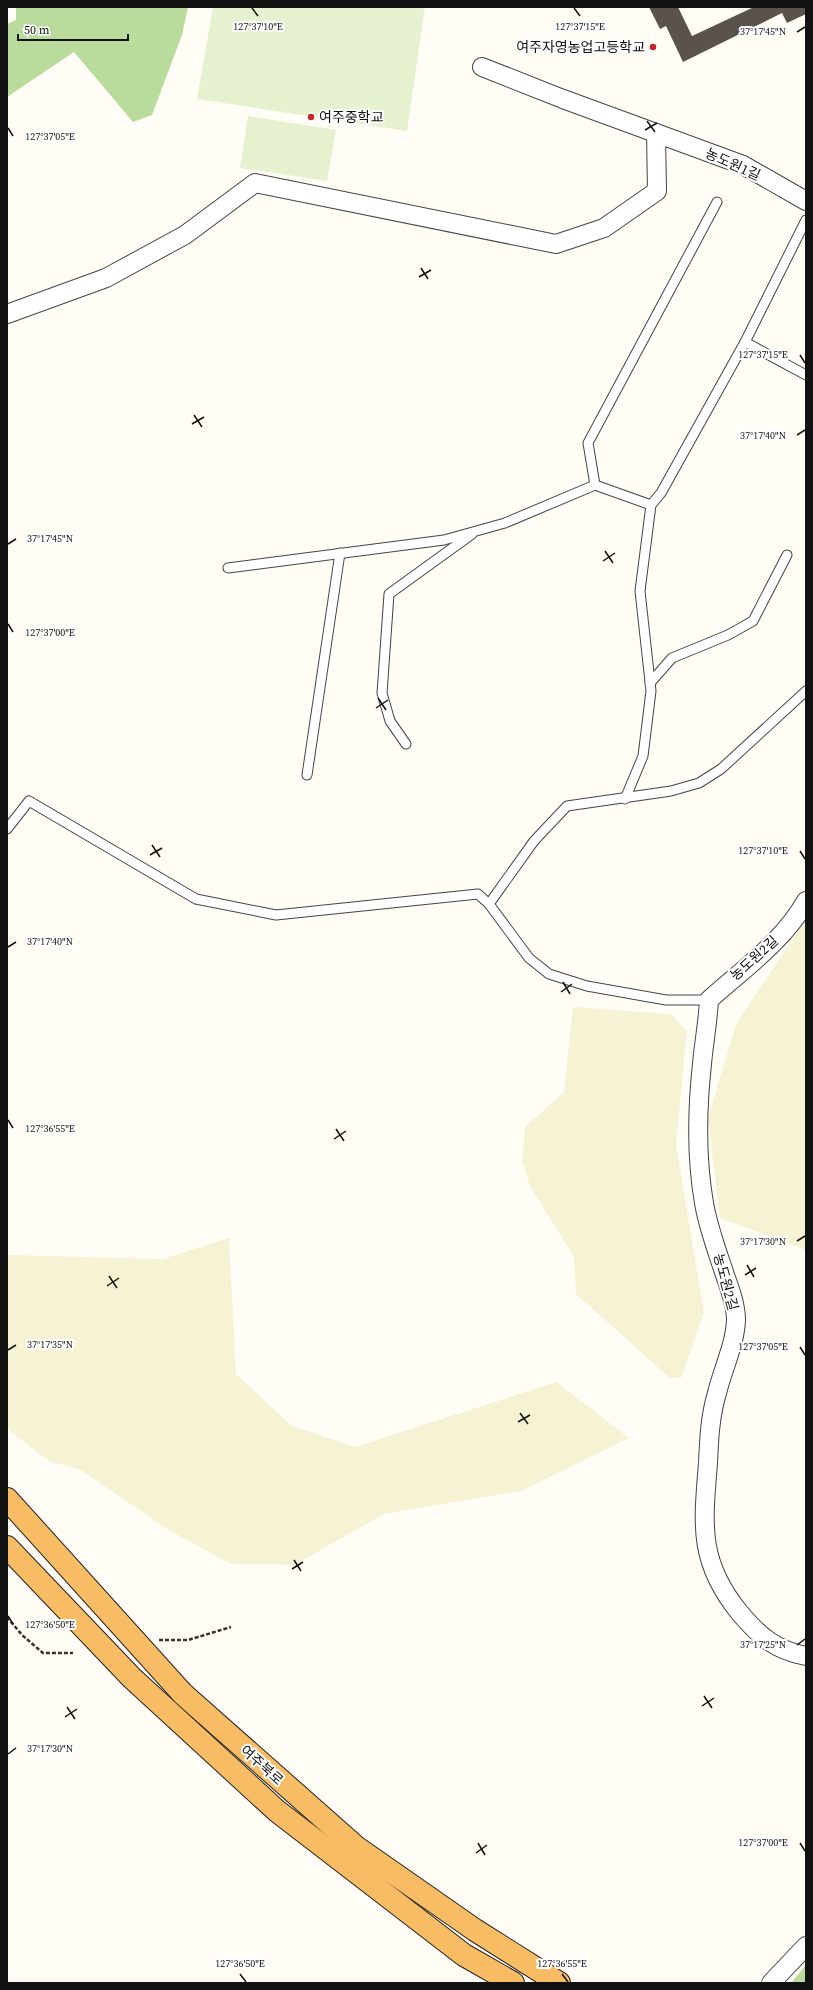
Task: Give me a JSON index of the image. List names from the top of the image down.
{
  "streets": {
    "highway": ["여주북로"],
    "street": ["농도원1길", "농도원2길"]
  },
  "places": ["여주자영농업고등학교", "여주중학교"],
  "scale_bar": "50 m",
  "coordinates": [
    "127°37'10\"E",
    "127°37'15\"E",
    "37°17'45\"N",
    "127°37'05\"E",
    "37°17'40\"N",
    "127°37'00\"E",
    "127°36'55\"E",
    "37°17'30\"N",
    "37°17'35\"N",
    "127°36'50\"E",
    "37°17'25\"N"
  ]
}
